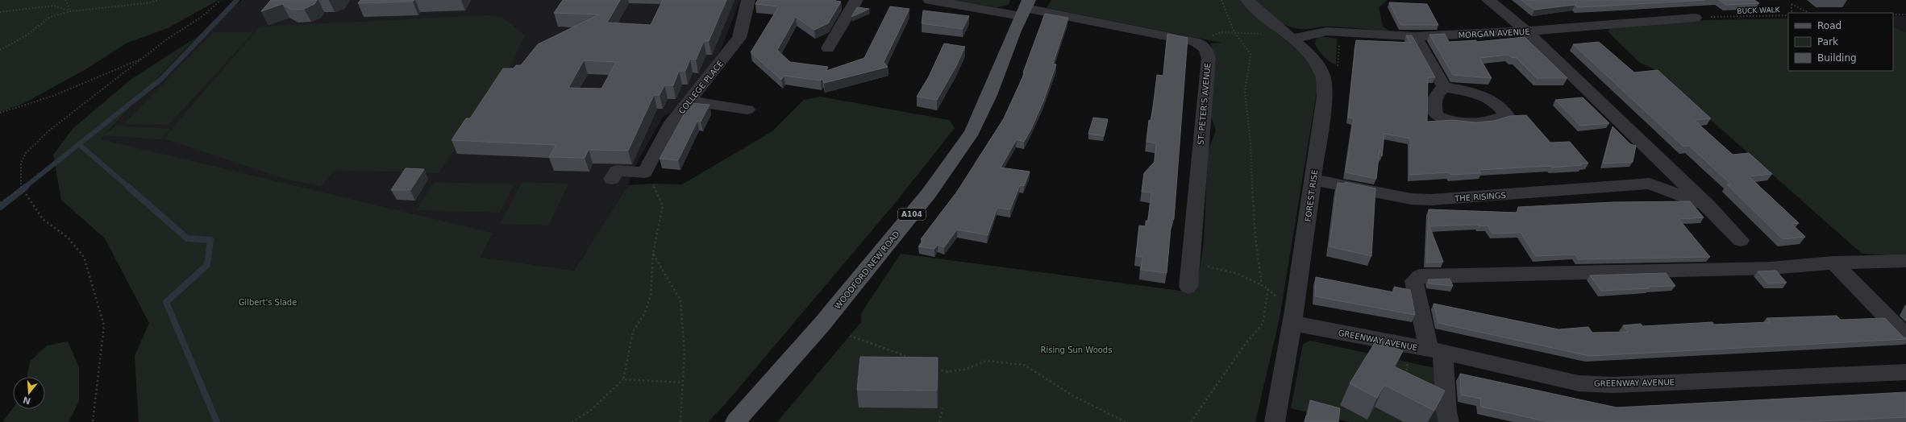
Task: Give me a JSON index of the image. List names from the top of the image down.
{
  "streets": {
    "main road": ["A104", "WOODFORD NEW ROAD"],
    "street": [
      "MORGAN AVENUE",
      "COLLEGE PLACE",
      "ST. PETER'S AVENUE",
      "FOREST RISE",
      "THE RISINGS",
      "GREENWAY AVENUE"
    ],
    "path": ["BUCK WALK"]
  },
  "crossings": [
    ["MORGAN AVENUE", "FOREST RISE"],
    ["MORGAN AVENUE", "THE RISINGS"],
    ["FOREST RISE", "THE RISINGS"],
    ["FOREST RISE", "GREENWAY AVENUE"]
  ],
  "parks": ["Gilbert's Slade", "Rising Sun Woods"],
  "legend": ["Road", "Park", "Building"],
  "north": "bottom"
}
